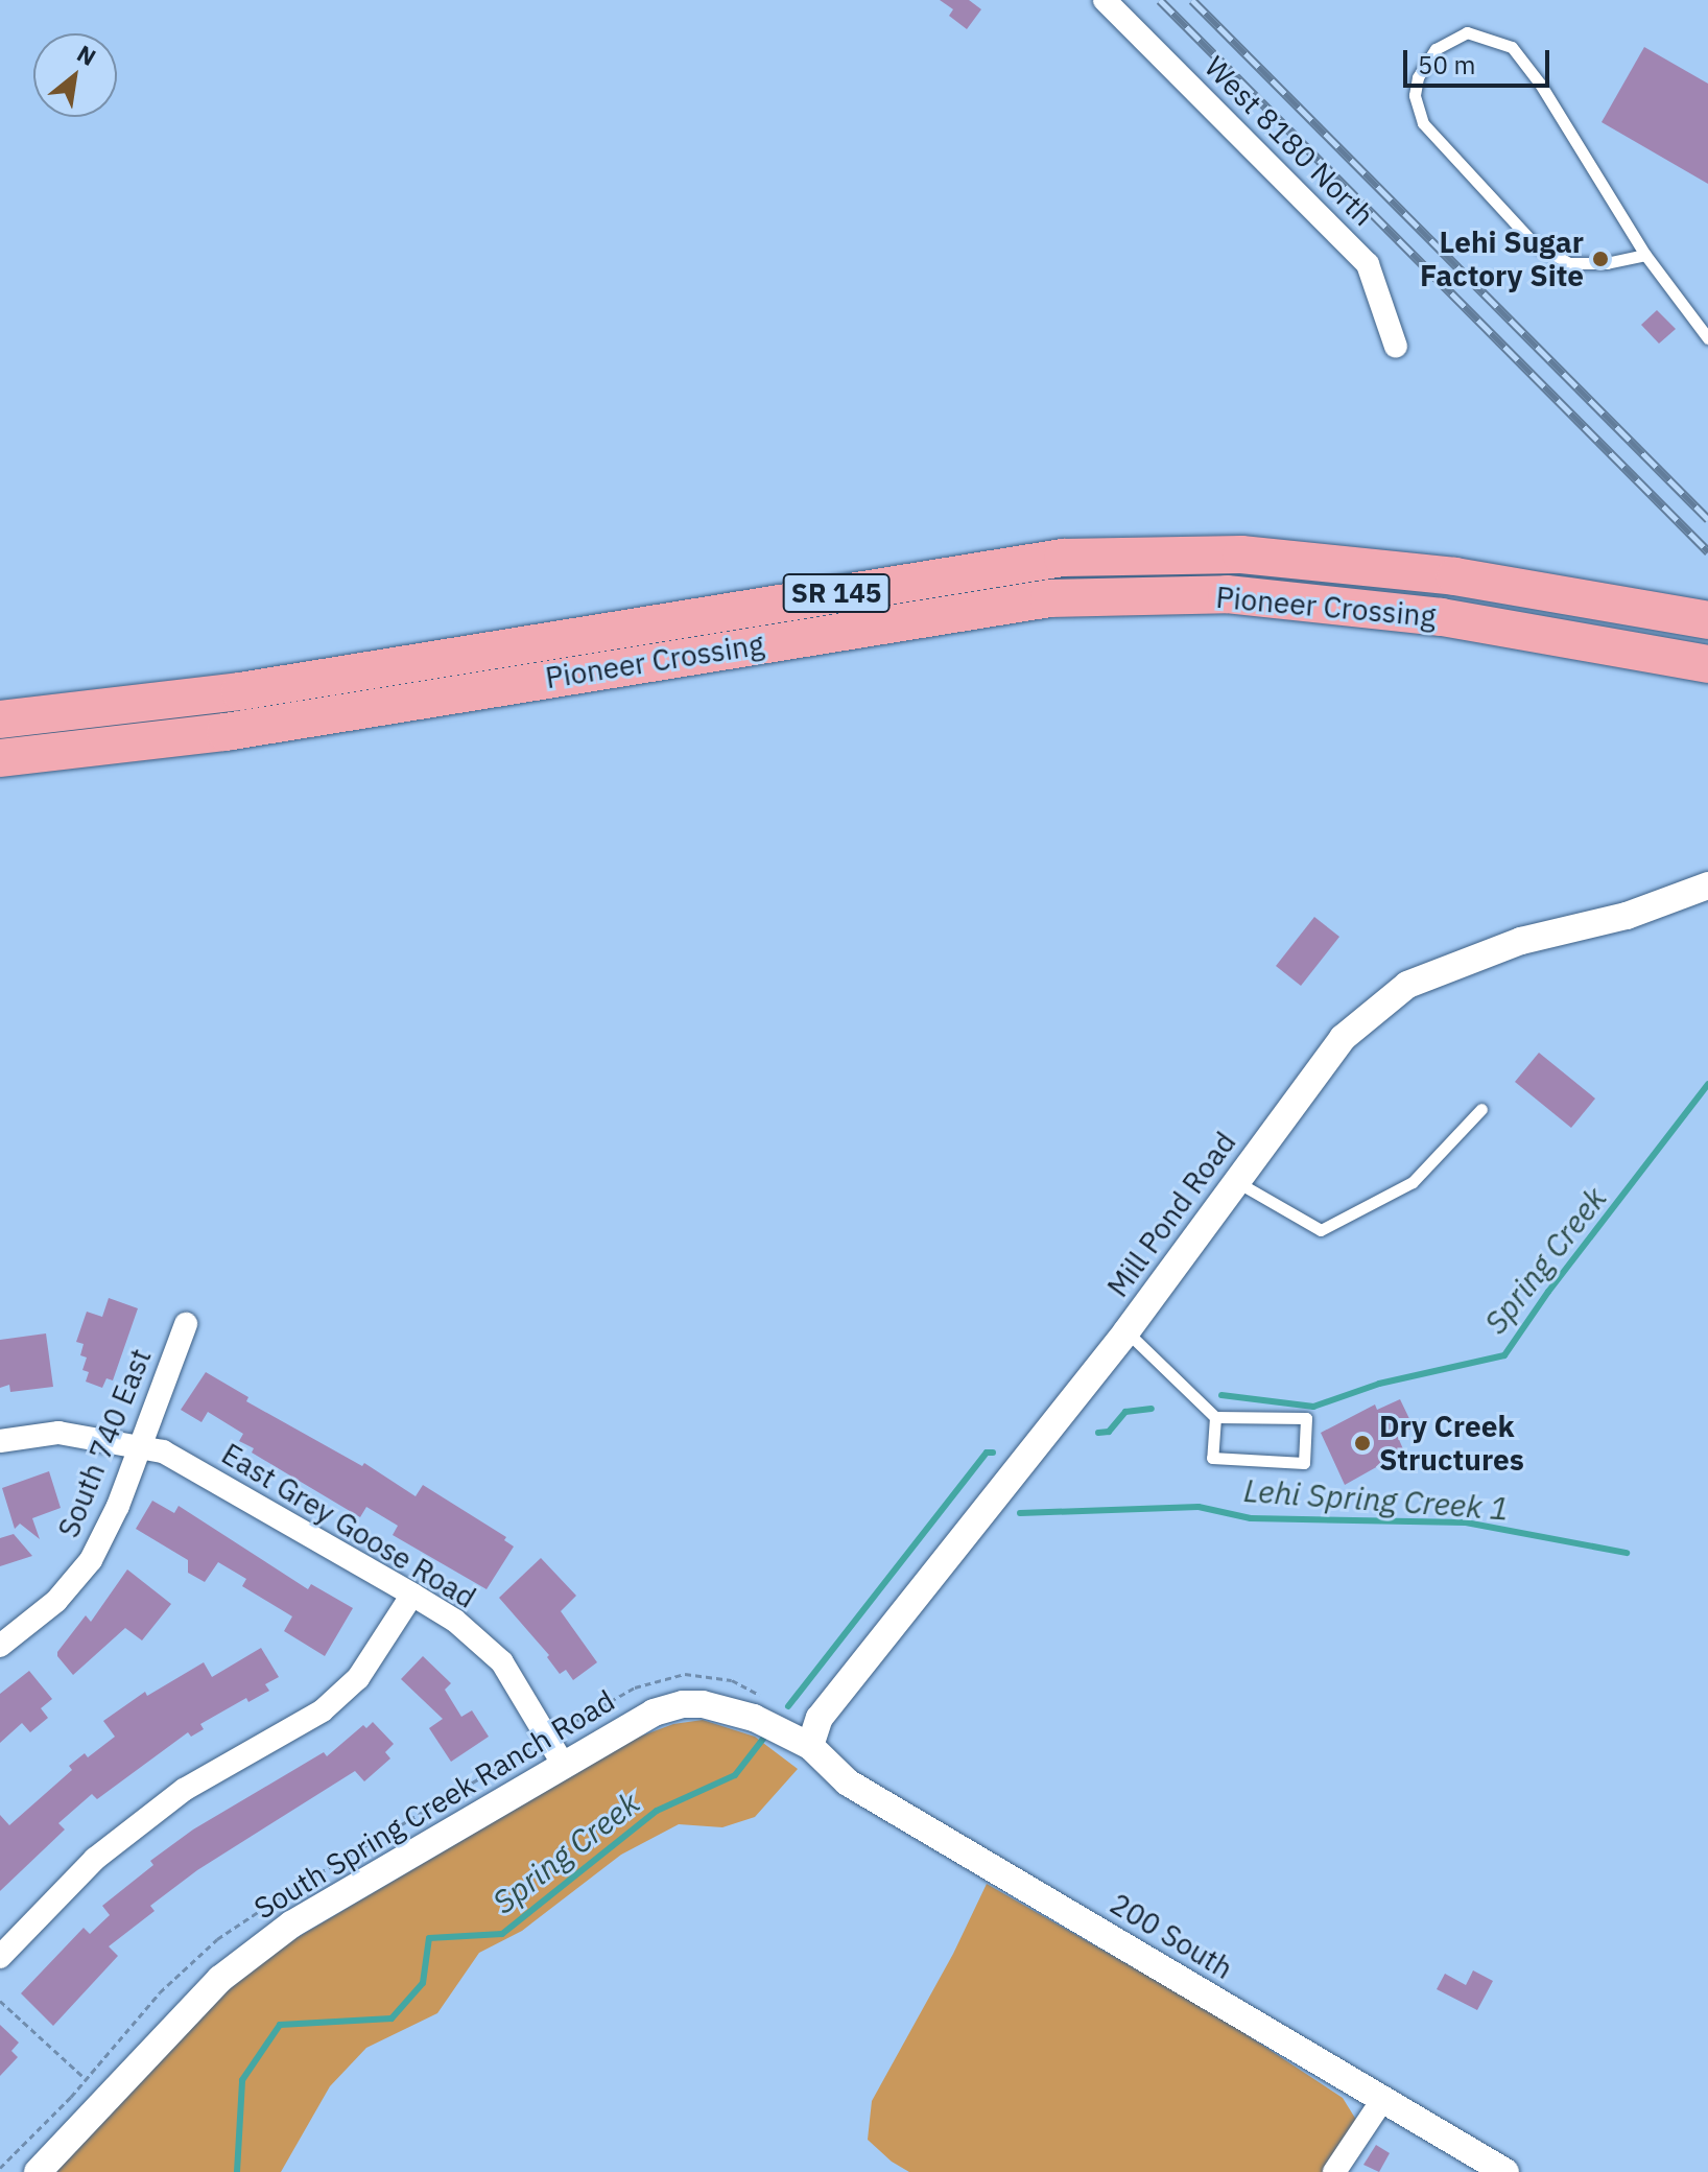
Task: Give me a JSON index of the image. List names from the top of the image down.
{
  "streets": {
    "highway": ["SR 145", "Pioneer Crossing"],
    "street": [
      "West 8180 North",
      "Mill Pond Road",
      "South 740 East",
      "East Grey Goose Road",
      "South Spring Creek Ranch Road",
      "200 South"
    ]
  },
  "crossings": [
    ["Mill Pond Road", "South Spring Creek Ranch Road"],
    ["Mill Pond Road", "200 South"],
    ["South 740 East", "East Grey Goose Road"],
    ["East Grey Goose Road", "South Spring Creek Ranch Road"],
    ["South Spring Creek Ranch Road", "200 South"]
  ],
  "water": ["Spring Creek", "Lehi Spring Creek 1"],
  "places": ["Lehi Sugar Factory Site", "Dry Creek Structures"],
  "scale_bar": "50 m",
  "north": "top right"
}
